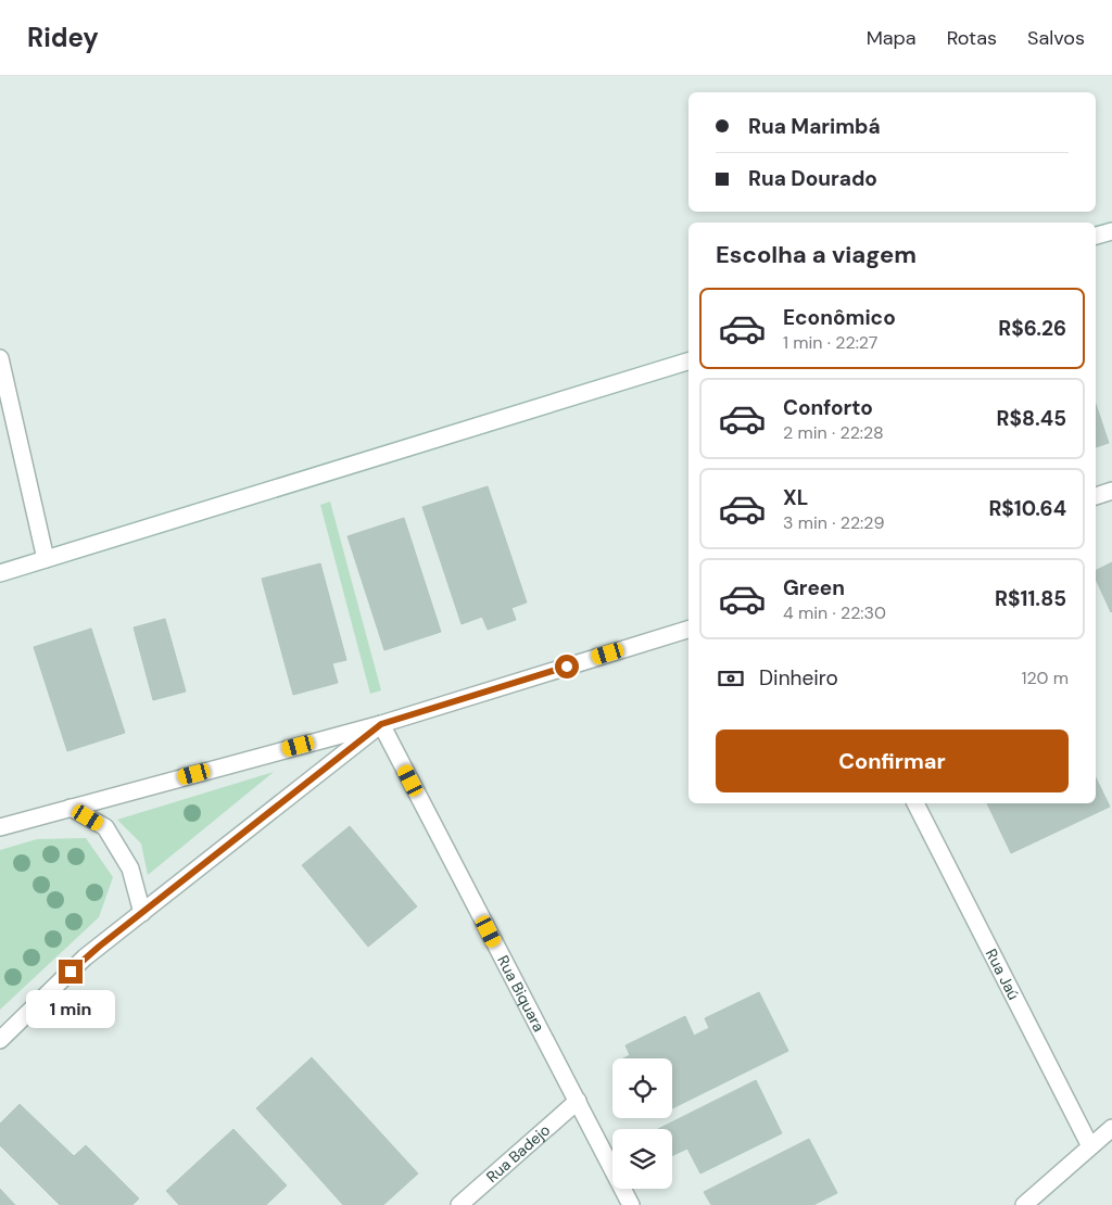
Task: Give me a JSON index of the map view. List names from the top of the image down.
{
  "streets": {
    "street": ["Rua Jaú", "Rua Biquara", "Rua Badejo"]
  },
  "crossings": [
    ["Rua Biquara", "Rua Badejo"]
  ],
  "page": {
    "header": "Ridey",
    "nav": ["Mapa", "Rotas", "Salvos"],
    "banner": ["Rua Marimbá", "Rua Dourado"],
    "heading": "Escolha a viagem",
    "list": [
      {
        "name": "Econômico",
        "note": "1 min · 22:27",
        "value": "R$6.26"
      },
      {
        "name": "Conforto",
        "note": "2 min · 22:28",
        "value": "R$8.45"
      },
      {
        "name": "XL",
        "note": "3 min · 22:29",
        "value": "R$10.64"
      },
      {
        "name": "Green",
        "note": "4 min · 22:30",
        "value": "R$11.85"
      }
    ],
    "pay": ["Dinheiro", "120 m"],
    "buttons": "Confirmar",
    "bubble": "1 min"
  }
}
